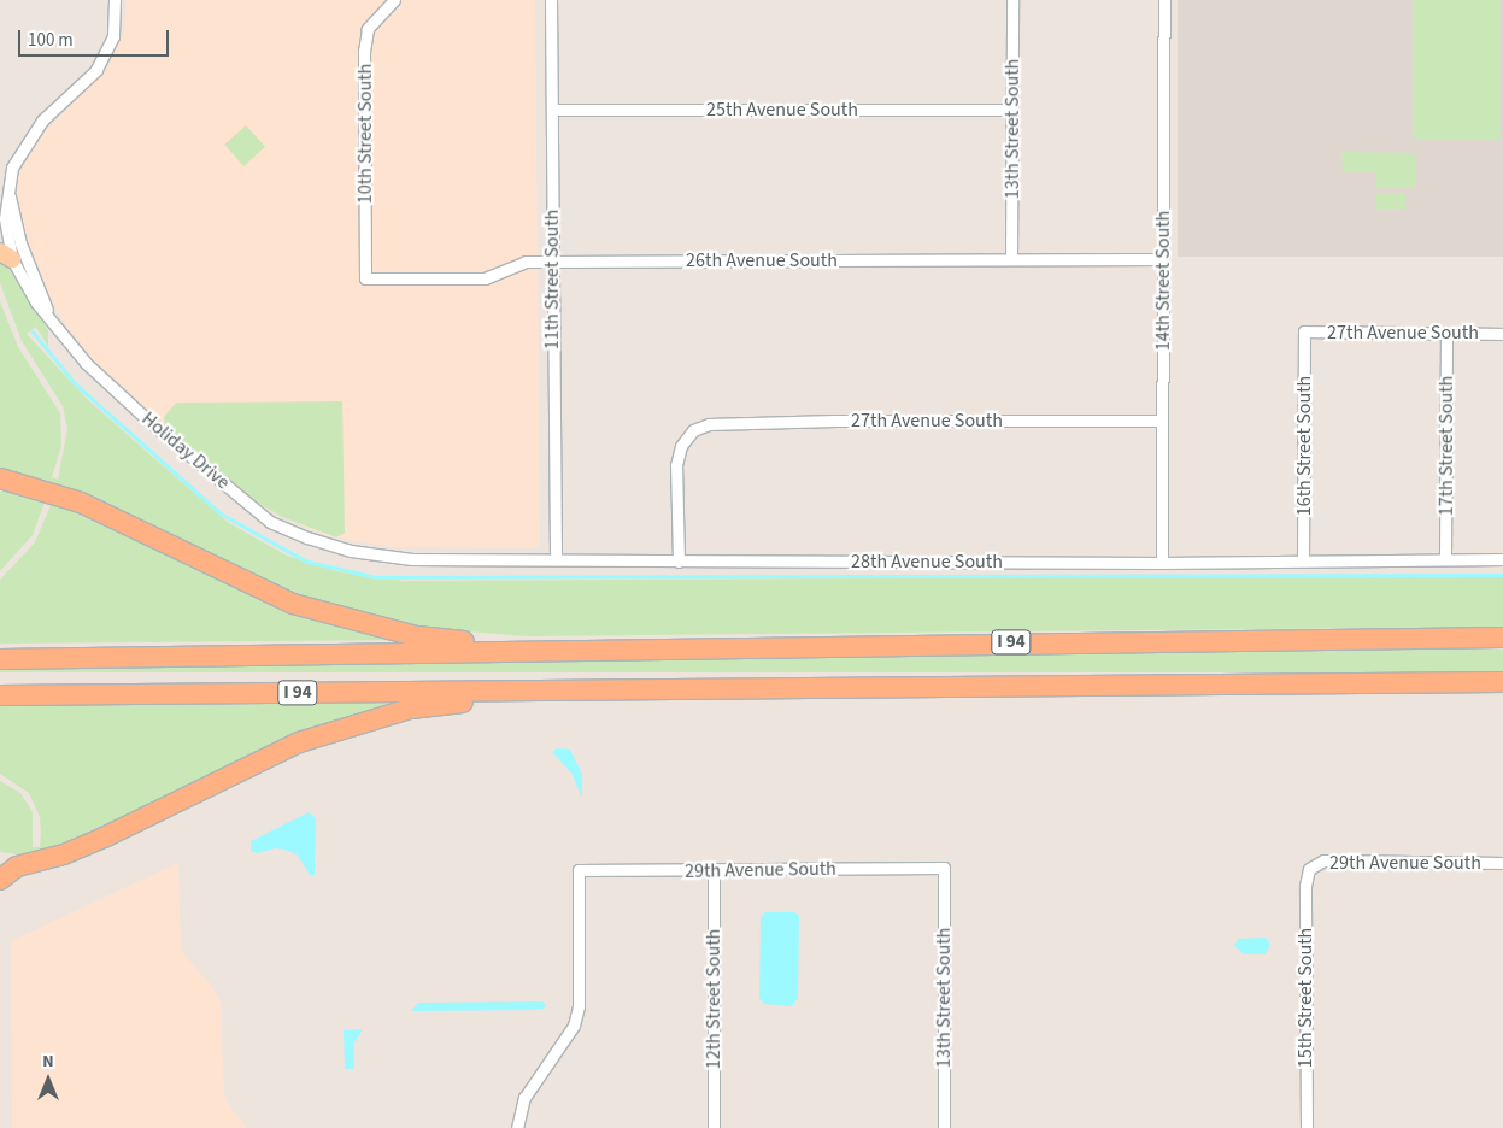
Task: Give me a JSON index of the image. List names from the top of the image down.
{
  "streets": {
    "highway": ["I 94"],
    "street": [
      "25th Avenue South",
      "13th Street South",
      "10th Street South",
      "26th Avenue South",
      "11th Street South",
      "14th Street South",
      "27th Avenue South",
      "16th Street South",
      "17th Street South",
      "Holiday Drive",
      "28th Avenue South",
      "29th Avenue South",
      "15th Street South",
      "12th Street South"
    ]
  },
  "crossings": [
    ["25th Avenue South", "13th Street South"],
    ["25th Avenue South", "11th Street South"],
    ["13th Street South", "26th Avenue South"],
    ["13th Street South", "29th Avenue South"],
    ["10th Street South", "26th Avenue South"],
    ["26th Avenue South", "11th Street South"],
    ["26th Avenue South", "14th Street South"],
    ["11th Street South", "28th Avenue South"],
    ["14th Street South", "27th Avenue South"],
    ["14th Street South", "28th Avenue South"],
    ["27th Avenue South", "16th Street South"],
    ["27th Avenue South", "17th Street South"],
    ["27th Avenue South", "28th Avenue South"],
    ["16th Street South", "28th Avenue South"],
    ["17th Street South", "28th Avenue South"],
    ["Holiday Drive", "28th Avenue South"],
    ["29th Avenue South", "15th Street South"],
    ["29th Avenue South", "12th Street South"]
  ],
  "scale_bar": "100 m",
  "north": "top"
}
